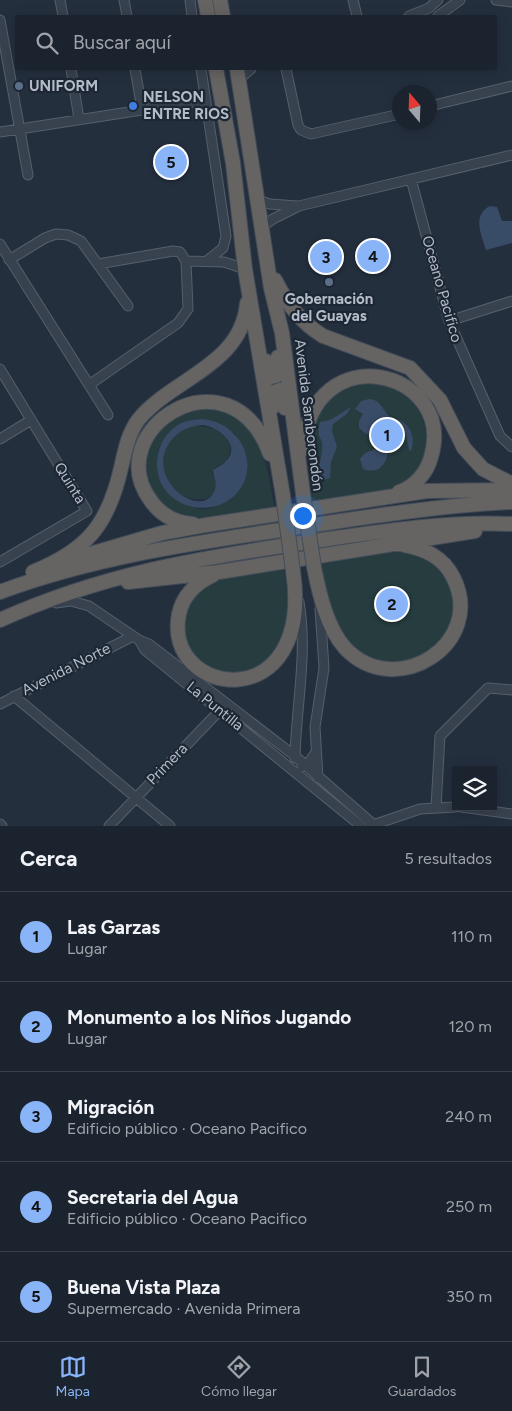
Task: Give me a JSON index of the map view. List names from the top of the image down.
{
  "streets": {
    "highway": ["Avenida Samborondón"],
    "street": [
      "Oceano Pacifico",
      "Quinta",
      "Avenida Norte",
      "La Puntilla",
      "Primera"
    ]
  },
  "crossings": [
    ["Avenida Norte", "La Puntilla"],
    ["La Puntilla", "Primera"]
  ],
  "places": ["UNIFORM", "NELSON ENTRE RIOS", "Gobernación del Guayas"],
  "north": "top",
  "page": {
    "search": "Buscar aquí",
    "pins": [
      "5",
      "4",
      "3",
      "1",
      "2"
    ],
    "heading": ["Cerca", "5 resultados"],
    "list": [
      {
        "mark": "1",
        "name": "Las Garzas",
        "note": "Lugar",
        "value": "110 m"
      },
      {
        "mark": "2",
        "name": "Monumento a los Niños Jugando",
        "note": "Lugar",
        "value": "120 m"
      },
      {
        "mark": "3",
        "name": "Migración",
        "note": "Edificio público · Oceano Pacifico",
        "value": "240 m"
      },
      {
        "mark": "4",
        "name": "Secretaria del Agua",
        "note": "Edificio público · Oceano Pacifico",
        "value": "250 m"
      },
      {
        "mark": "5",
        "name": "Buena Vista Plaza",
        "note": "Supermercado · Avenida Primera",
        "value": "350 m"
      }
    ],
    "nav": ["Mapa", "Cómo llegar", "Guardados"]
  }
}
